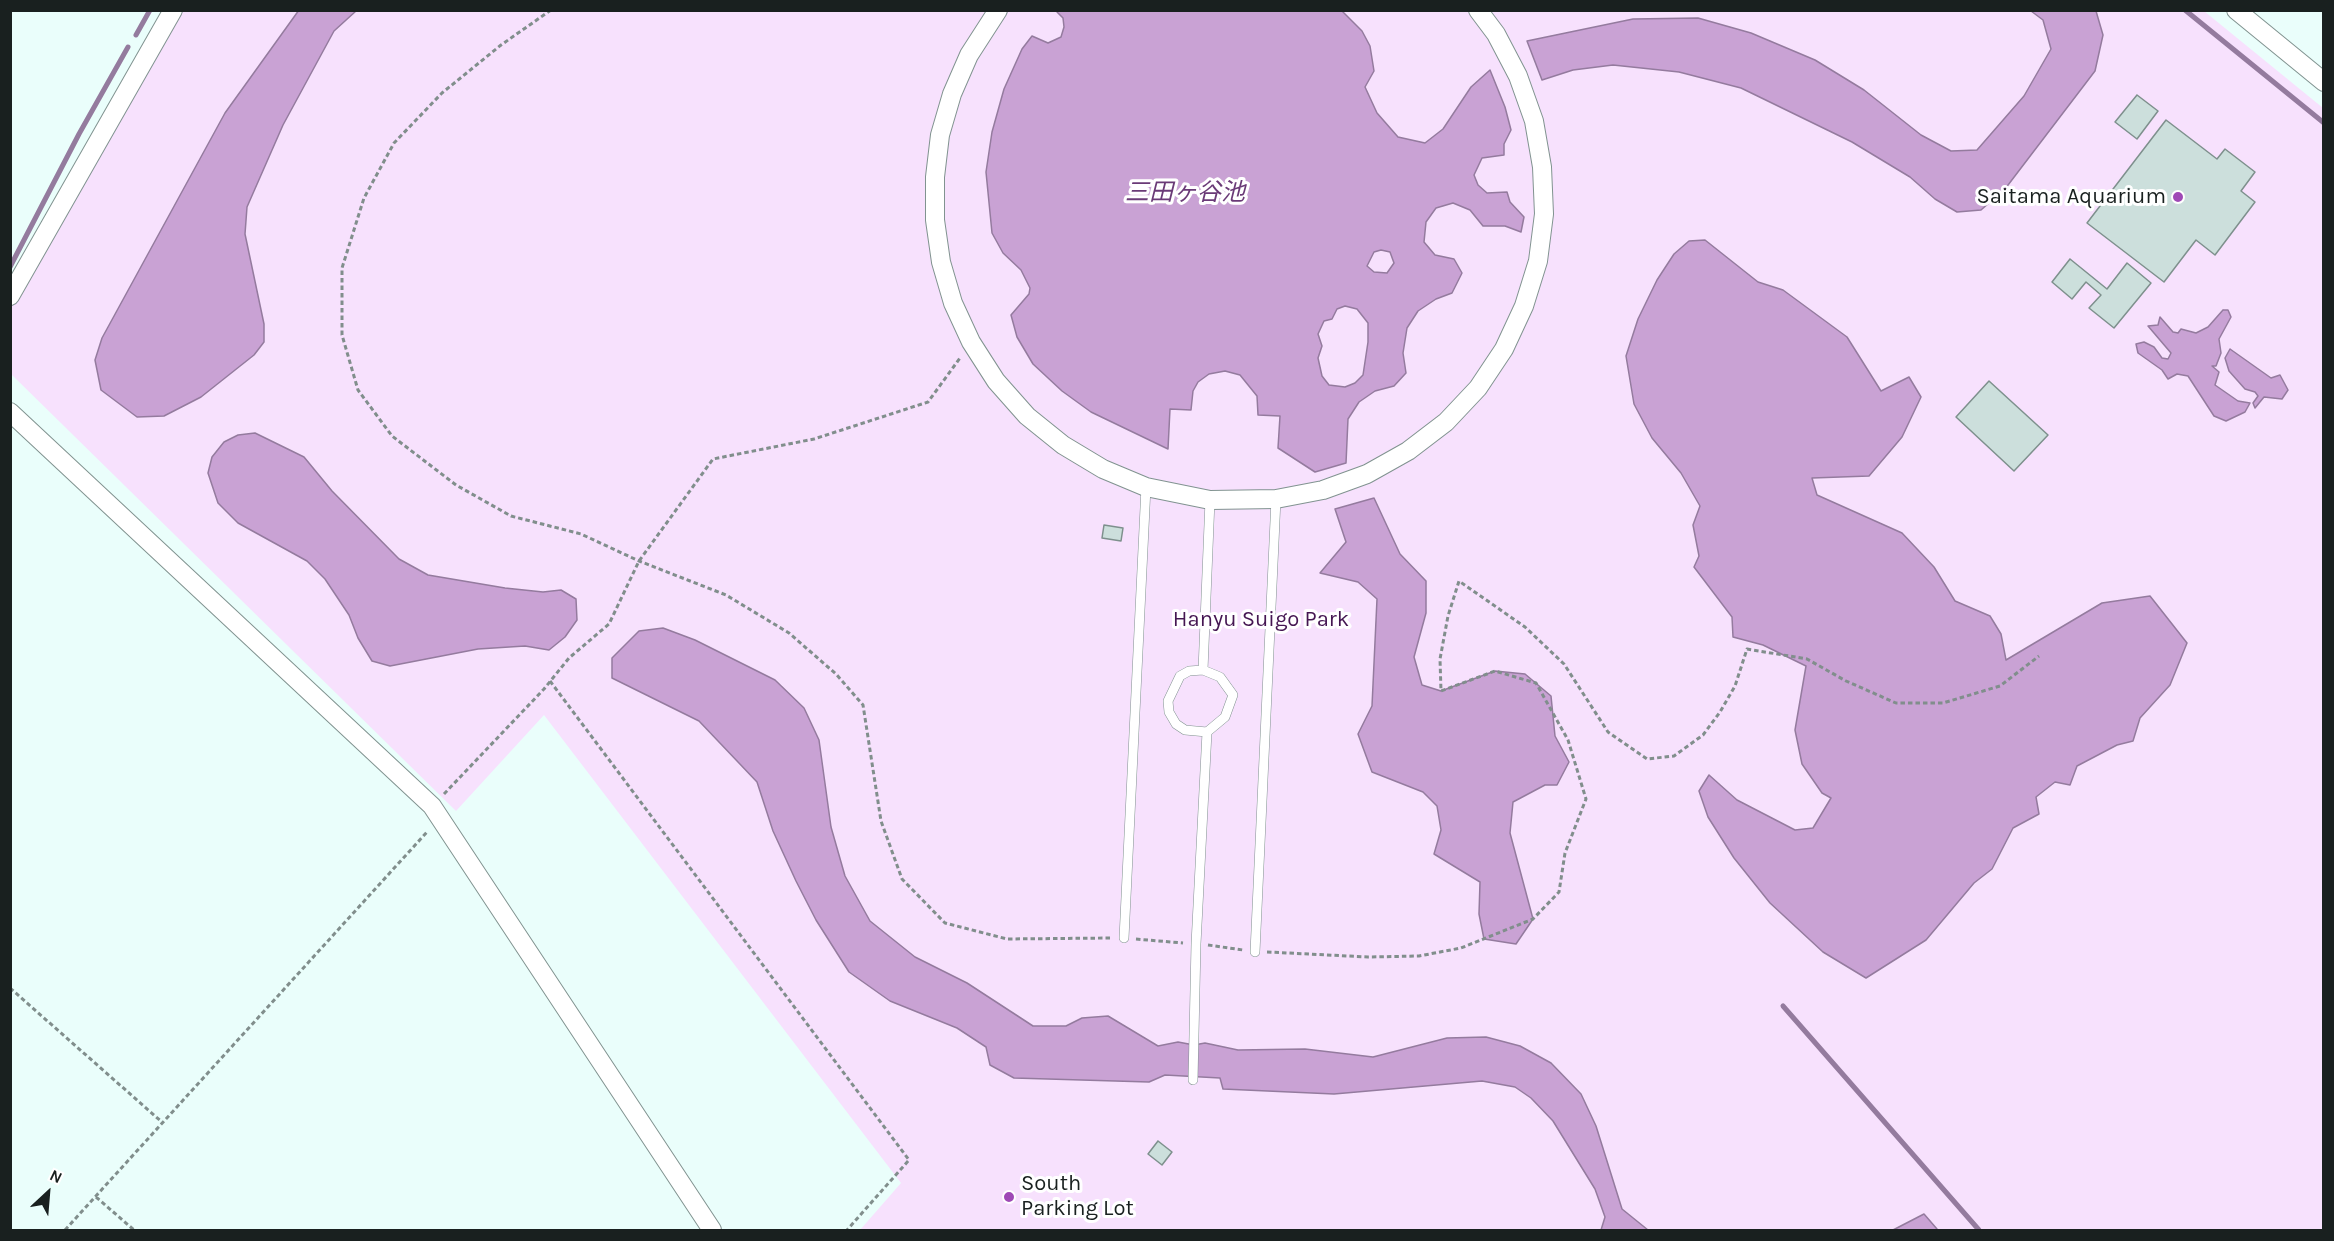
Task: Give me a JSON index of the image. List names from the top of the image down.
{
  "water": ["三田ヶ谷池"],
  "parks": ["Hanyu Suigo Park"],
  "places": ["Saitama Aquarium", "South Parking Lot"],
  "north": "top right"
}
